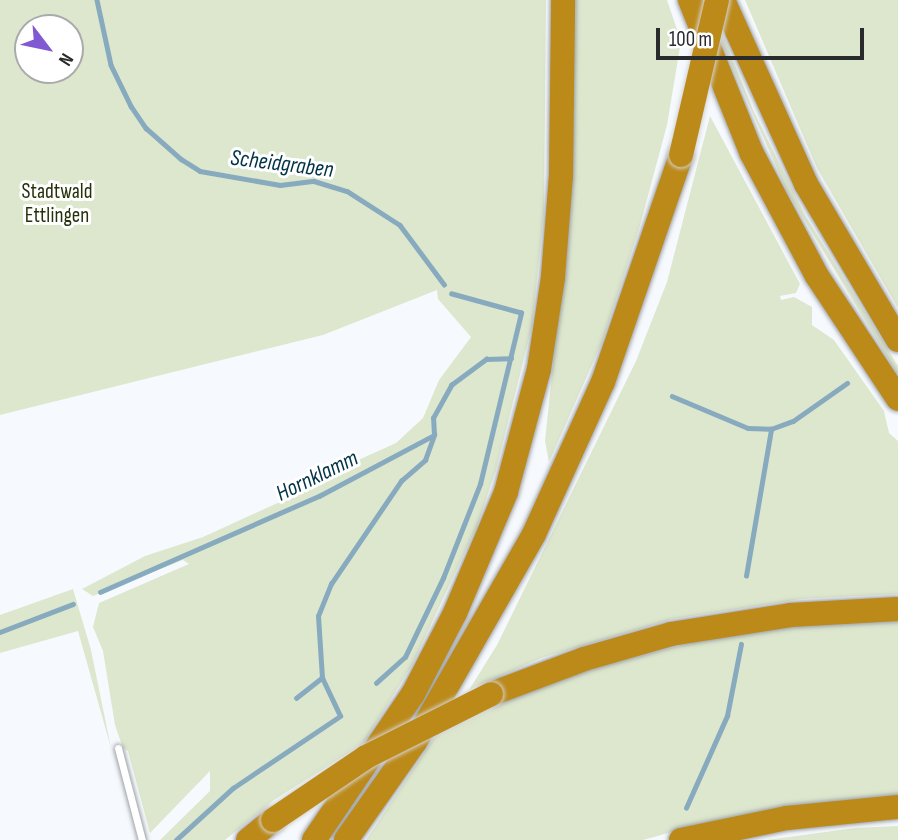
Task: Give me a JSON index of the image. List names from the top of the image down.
{
  "water": ["Scheidgraben", "Hornklamm"],
  "parks": ["Stadtwald Ettlingen"],
  "scale_bar": "100 m",
  "north": "bottom right"
}
